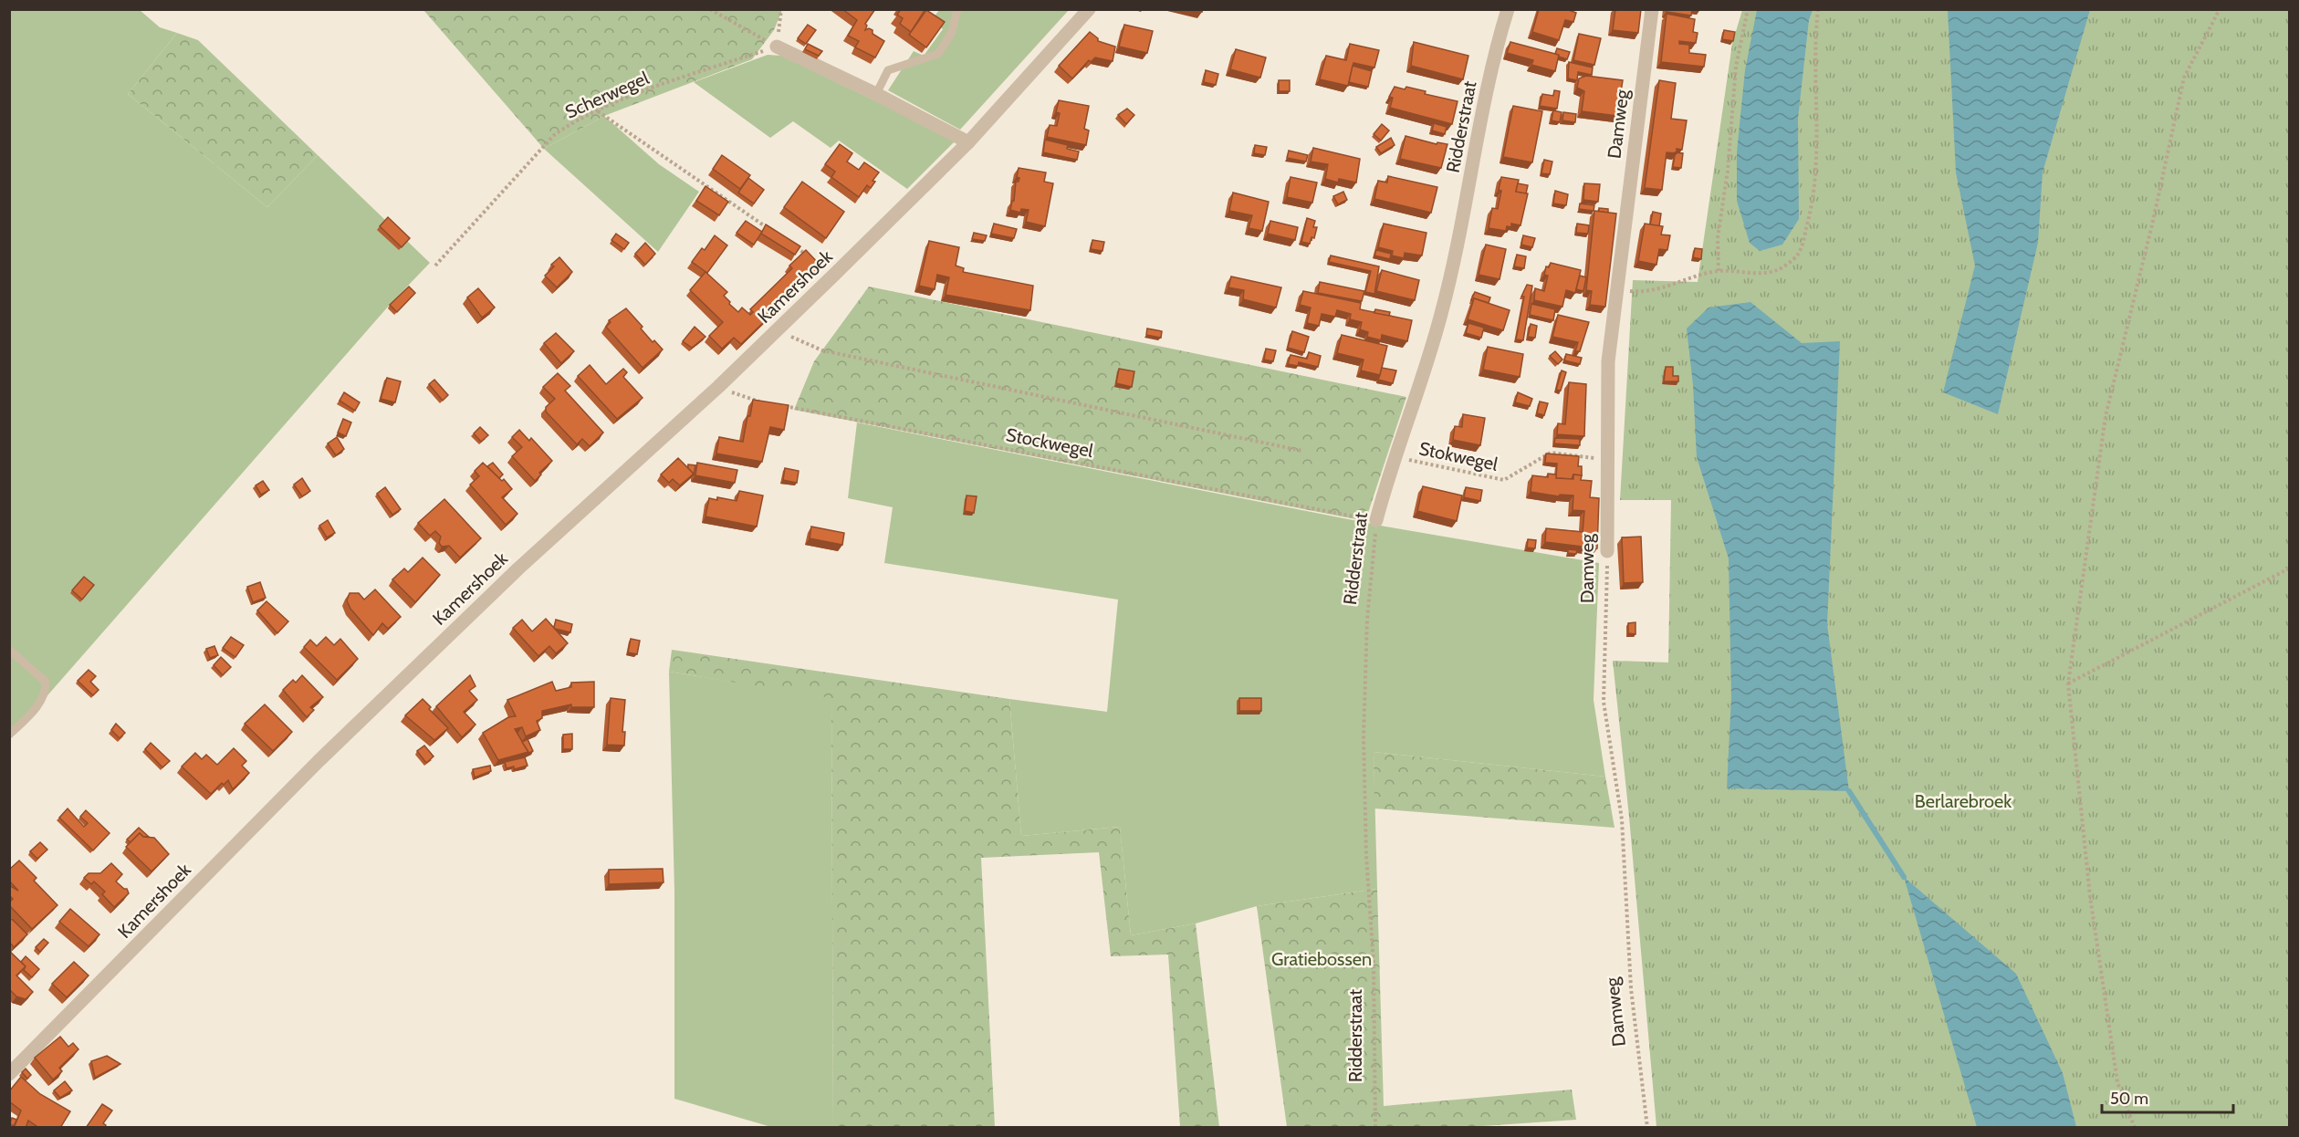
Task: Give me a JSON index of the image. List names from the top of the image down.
{
  "streets": {
    "street": ["Damweg", "Ridderstraat", "Kamershoek"],
    "path": ["Scherwegel", "Stockwegel", "Stokwegel"]
  },
  "crossings": [
    ["Damweg", "Stokwegel"],
    ["Ridderstraat", "Stockwegel"],
    ["Ridderstraat", "Stokwegel"]
  ],
  "parks": ["Berlarebroek", "Gratiebossen"],
  "scale_bar": "50 m"
}
